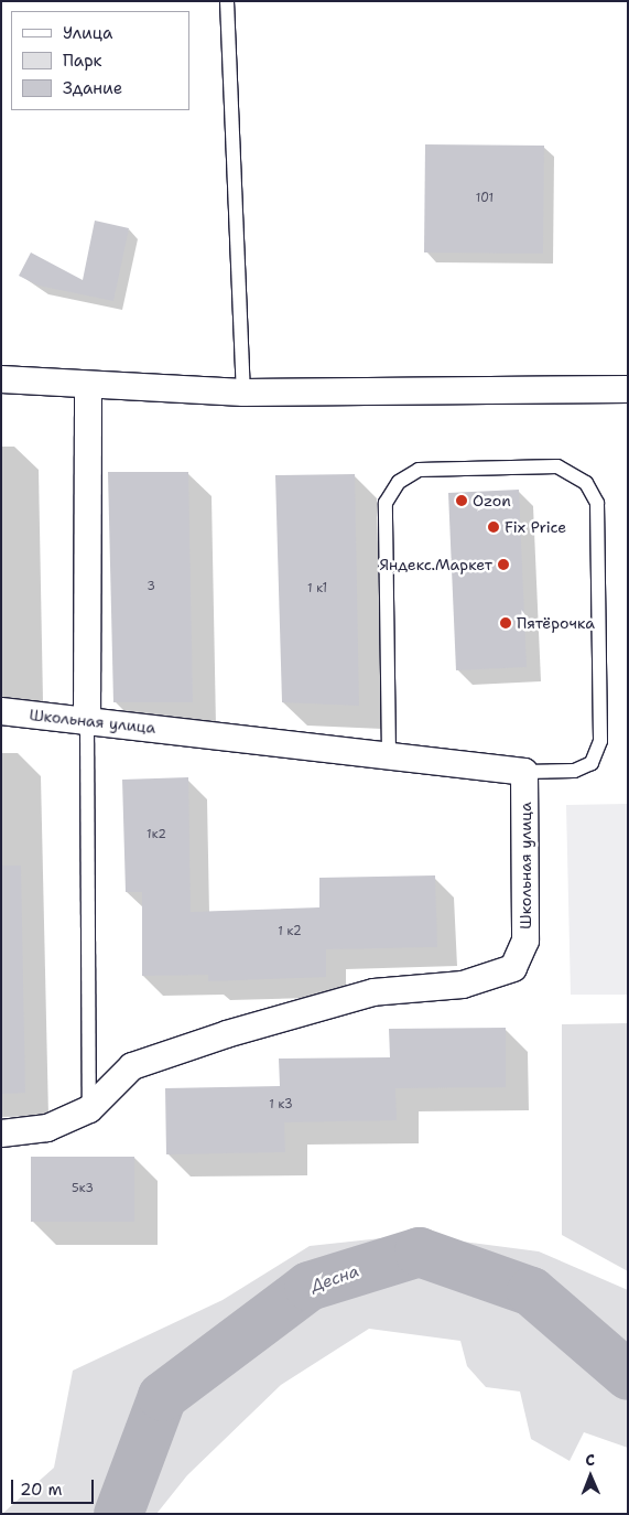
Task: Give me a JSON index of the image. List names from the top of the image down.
{
  "streets": {
    "street": ["Школьная улица"]
  },
  "water": ["Десна"],
  "places": [
    "Ozon",
    "Fix Price",
    "Яндекс.Маркет",
    "Пятёрочка"
  ],
  "house_numbers": [
    "101",
    "3",
    "1 к1",
    "1к2",
    "1 к2",
    "1 к3",
    "5к3"
  ],
  "legend": ["Улица", "Парк", "Здание"],
  "scale_bar": "20 m",
  "north": "top"
}
